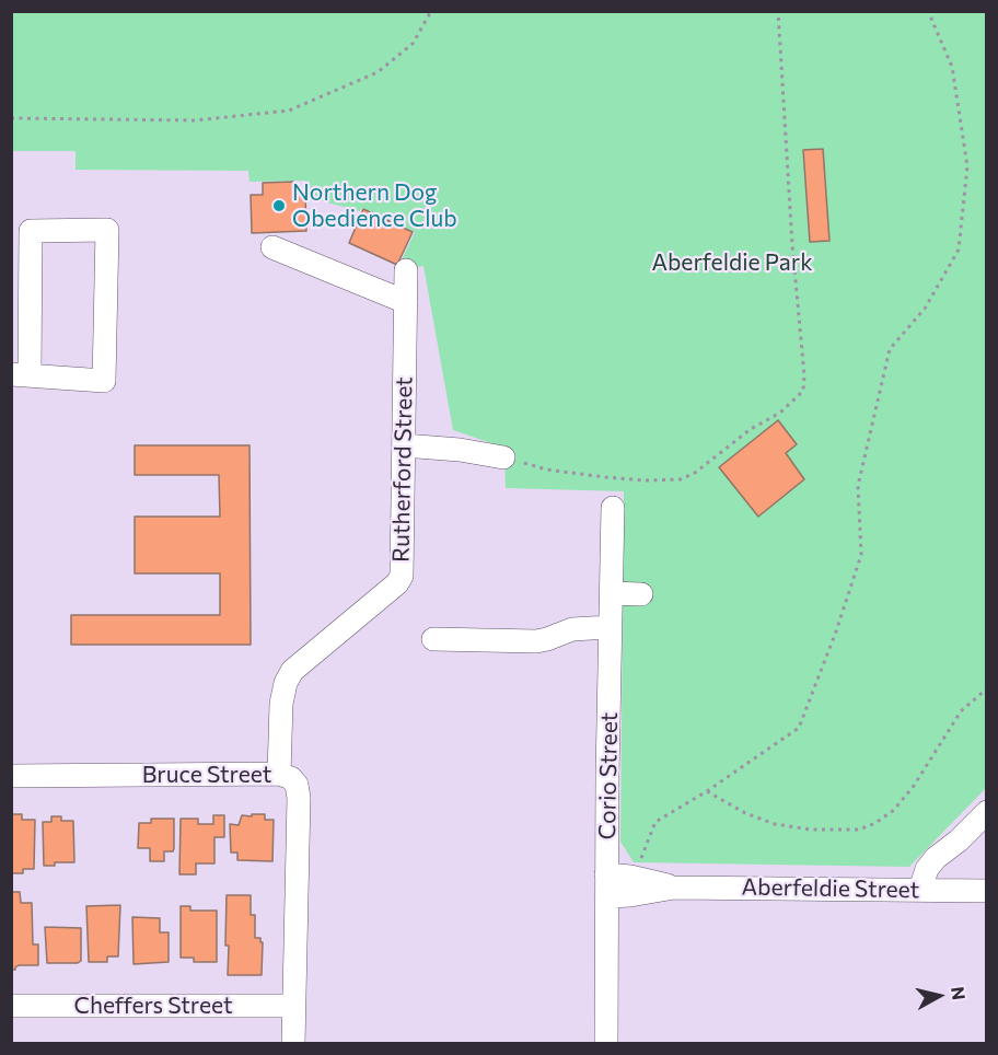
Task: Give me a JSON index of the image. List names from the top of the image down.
{
  "streets": {
    "street": [
      "Rutherford Street",
      "Bruce Street",
      "Corio Street",
      "Aberfeldie Street",
      "Cheffers Street"
    ]
  },
  "crossings": [
    ["Rutherford Street", "Bruce Street"],
    ["Bruce Street", "Cheffers Street"],
    ["Corio Street", "Aberfeldie Street"]
  ],
  "parks": ["Aberfeldie Park"],
  "places": ["Northern Dog Obedience Club"],
  "north": "right"
}
